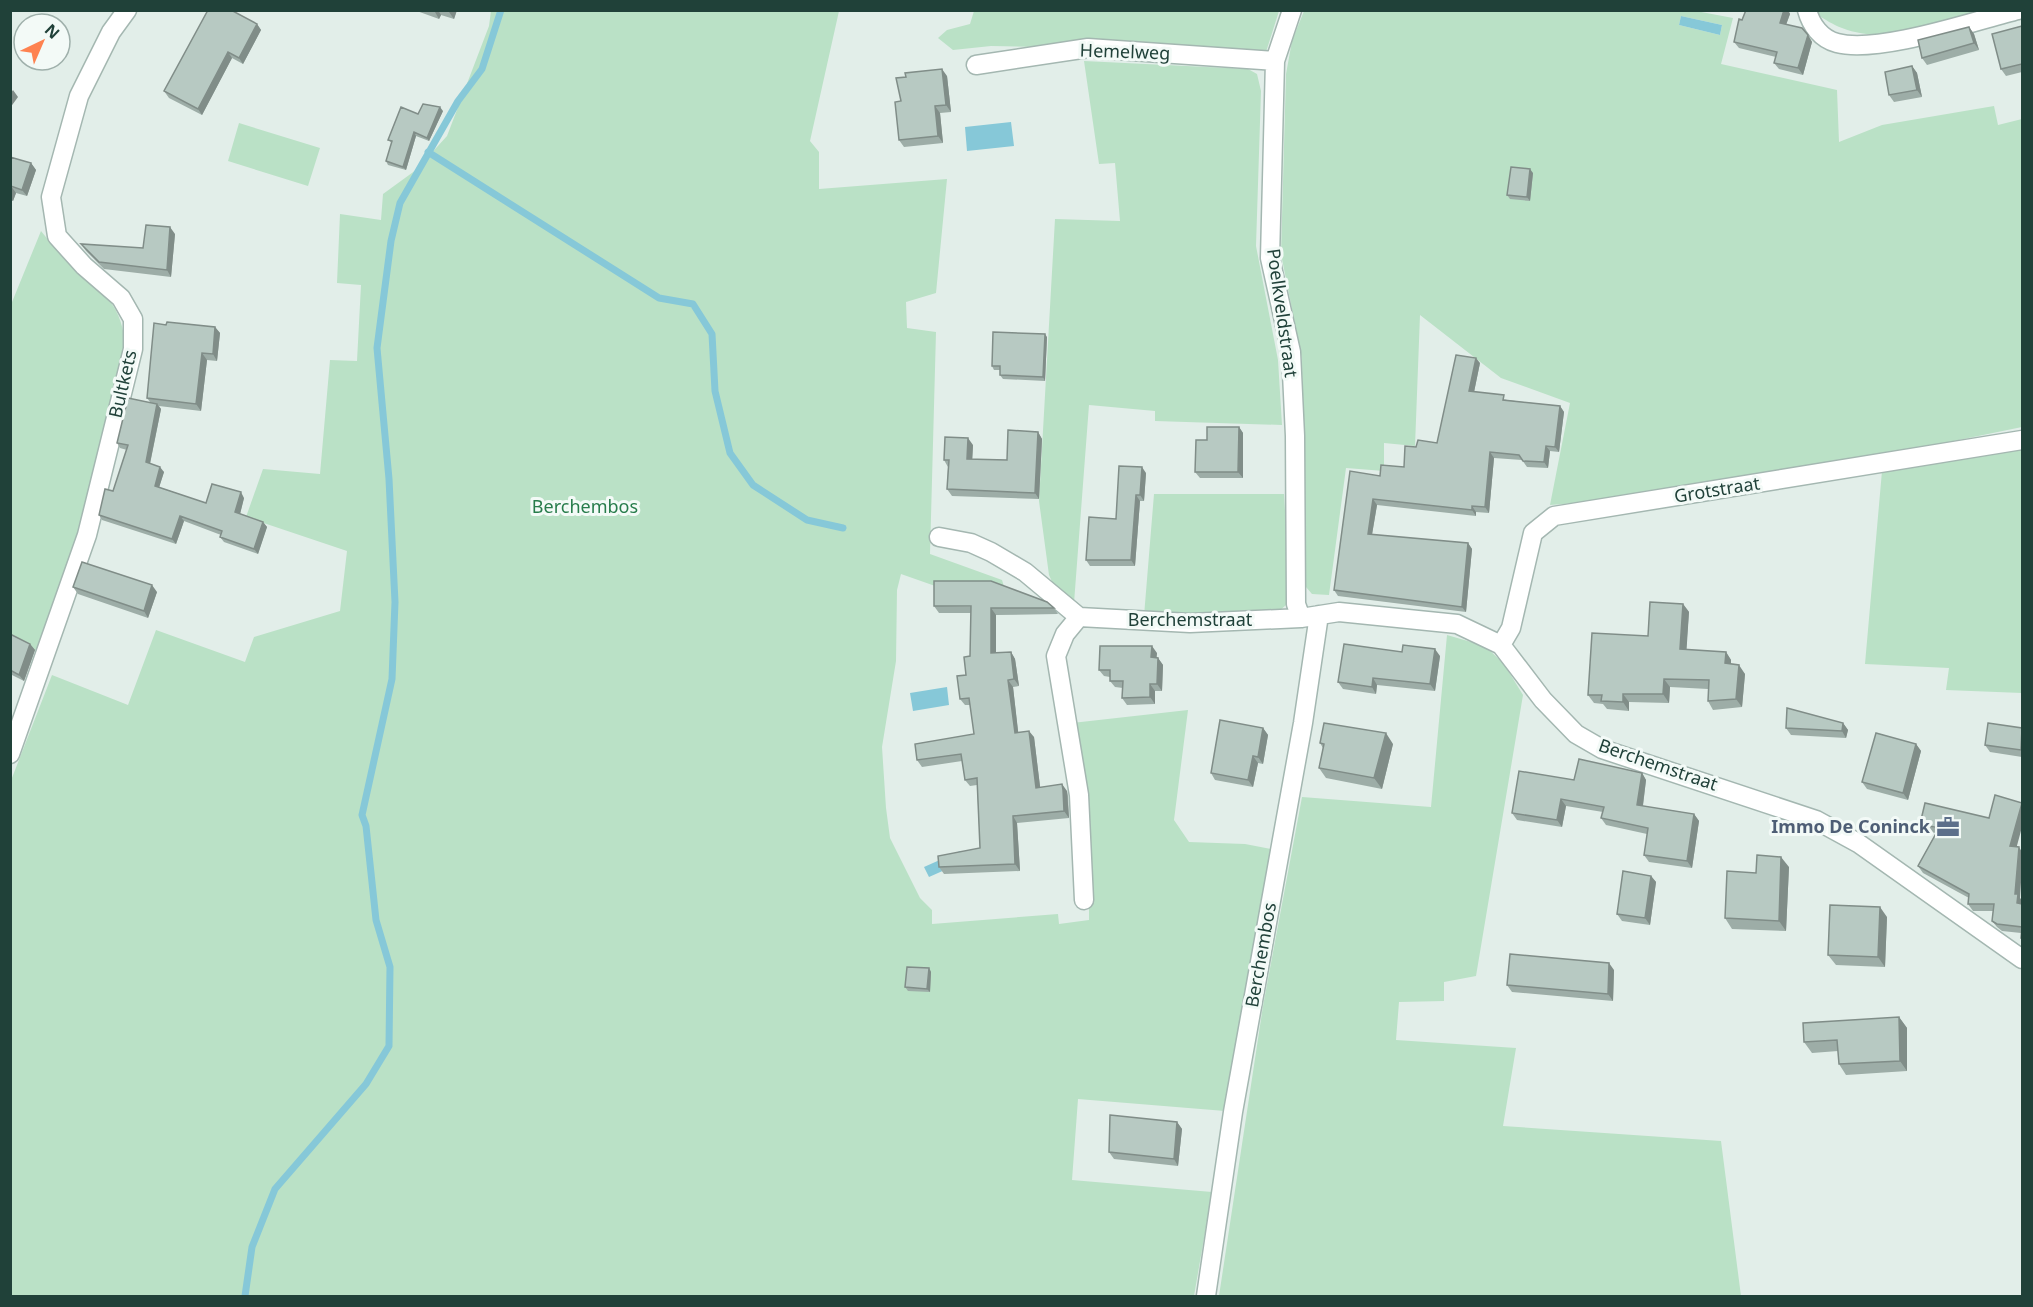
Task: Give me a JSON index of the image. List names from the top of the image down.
{
  "streets": {
    "street": [
      "Hemelweg",
      "Poelkveldstraat",
      "Bultkets",
      "Grotstraat",
      "Berchemstraat",
      "Berchembos"
    ]
  },
  "crossings": [
    ["Hemelweg", "Poelkveldstraat"],
    ["Poelkveldstraat", "Berchemstraat"],
    ["Poelkveldstraat", "Berchembos"],
    ["Grotstraat", "Berchemstraat"],
    ["Berchemstraat", "Berchembos"]
  ],
  "parks": ["Berchembos"],
  "places": {
    "office": ["Immo De Coninck"]
  },
  "north": "top right"
}
